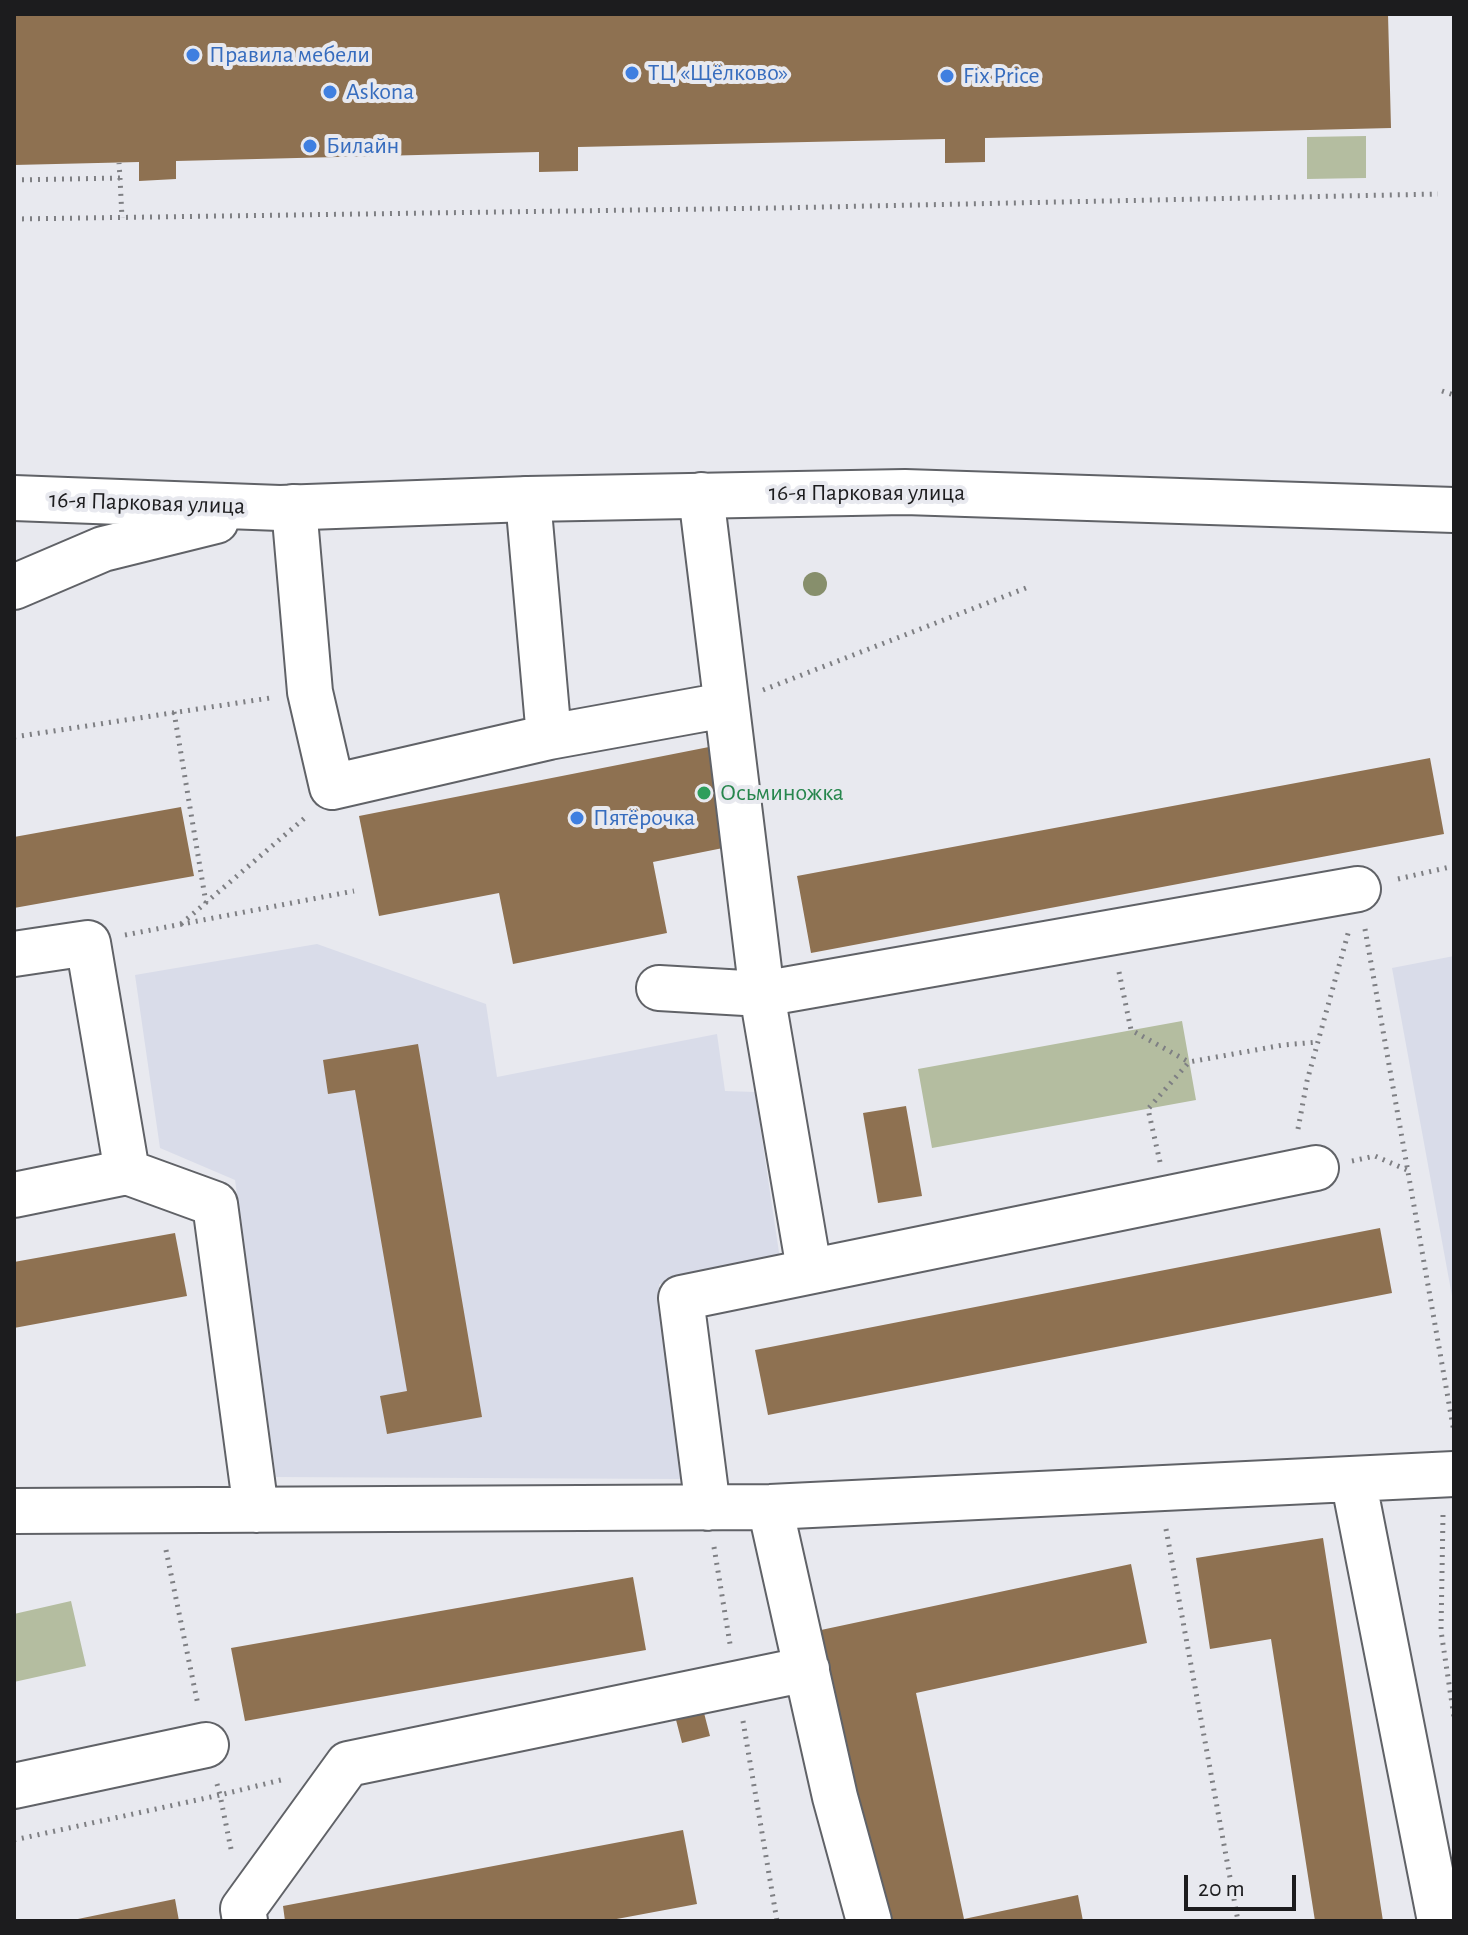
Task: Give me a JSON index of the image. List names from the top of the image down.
{
  "streets": {
    "main road": ["16-я Парковая улица"]
  },
  "places": [
    "Правила мебели",
    "ТЦ «Щёлково»",
    "Fix Price",
    "Askona",
    "Билайн",
    "Осьминожка",
    "Пятёрочка"
  ],
  "scale_bar": "20 m"
}
